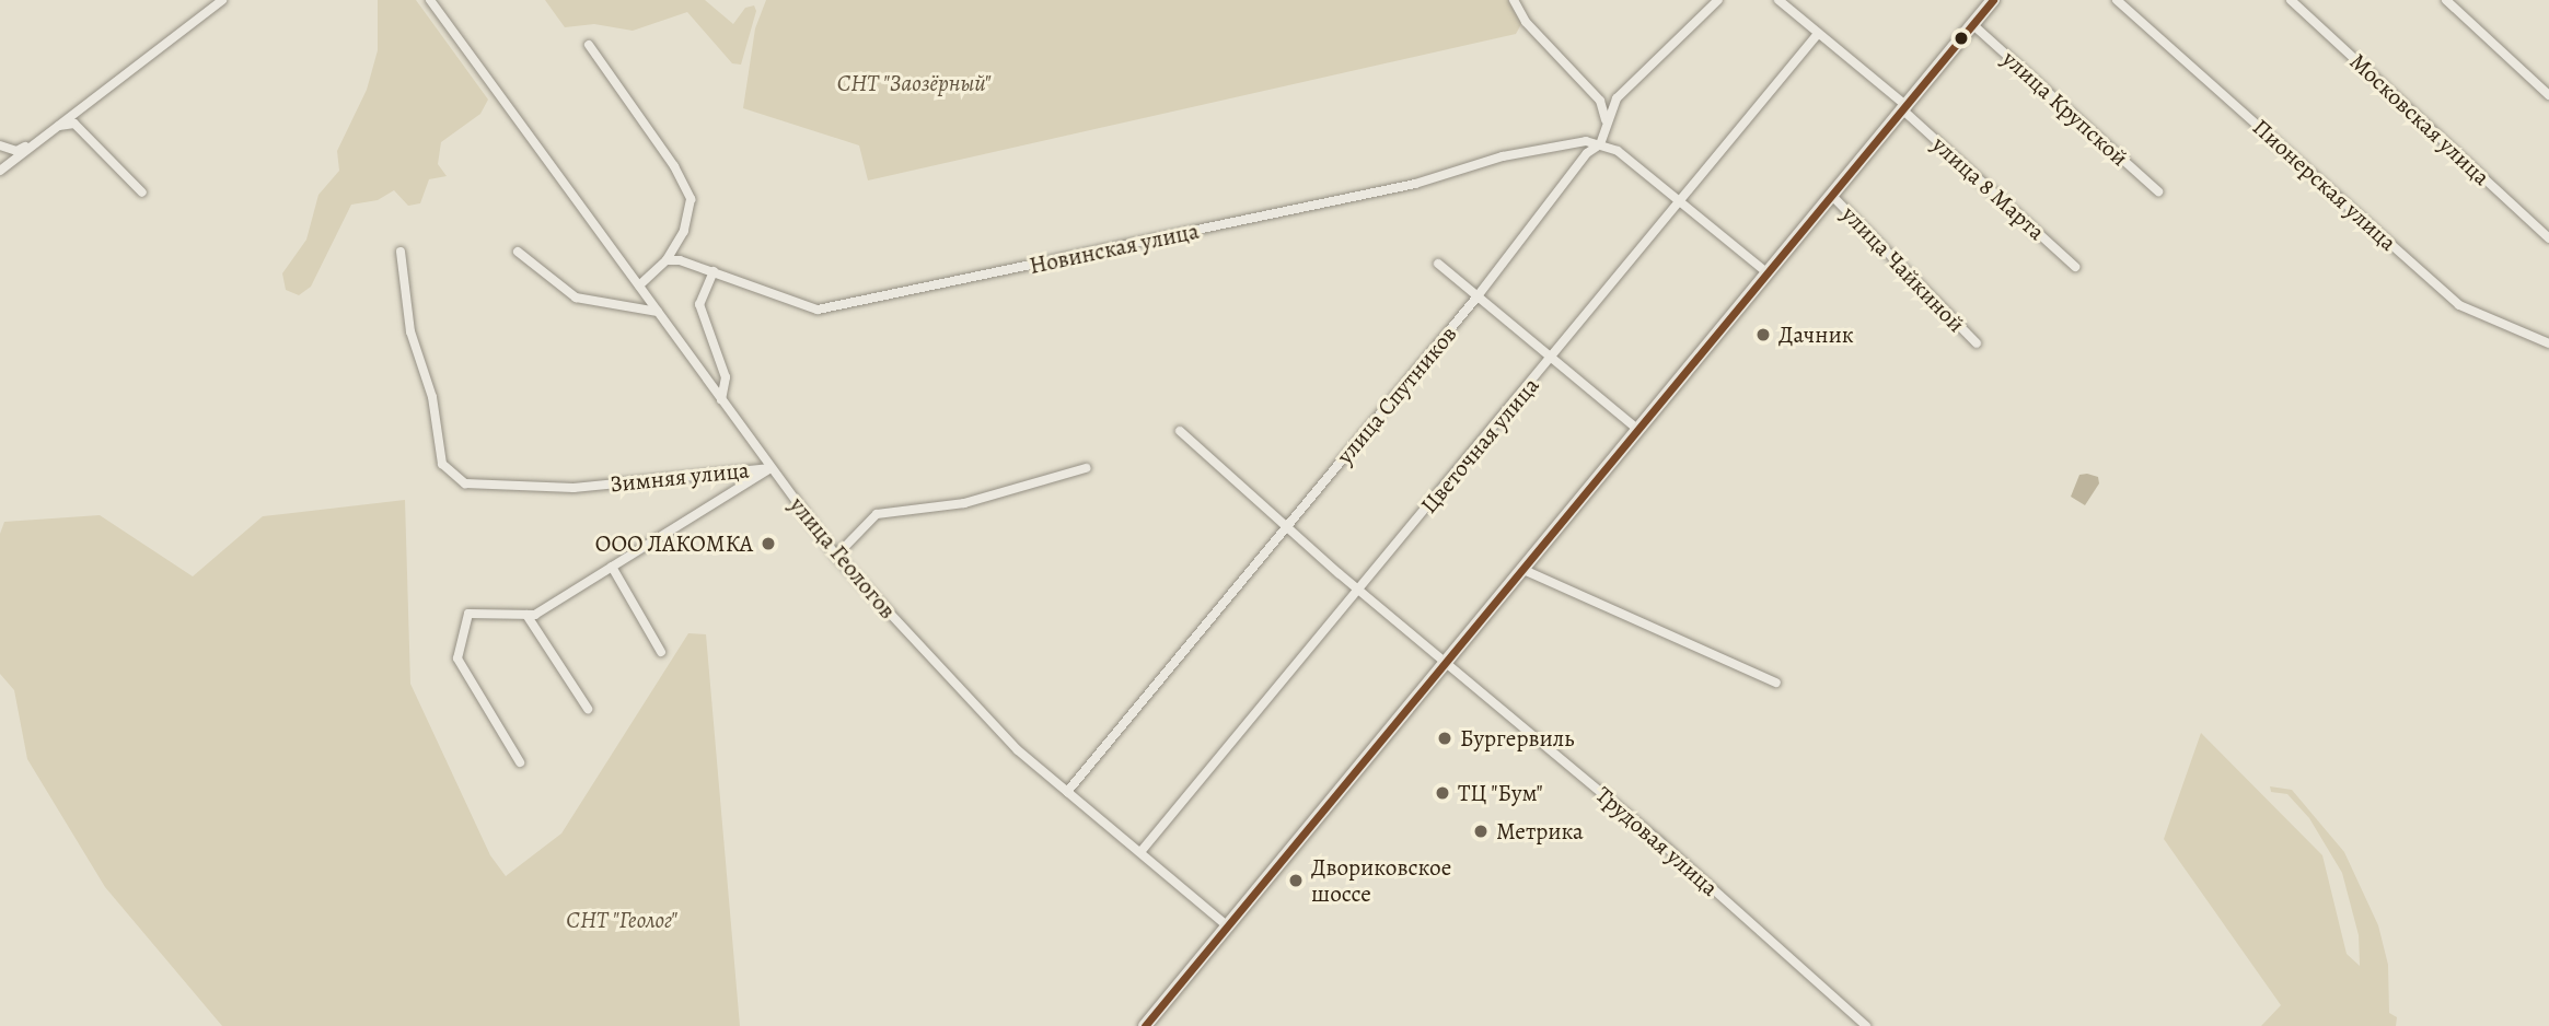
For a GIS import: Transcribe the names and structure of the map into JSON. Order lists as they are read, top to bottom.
{
  "streets": {
    "street": [
      "улица Крупской",
      "Московская улица",
      "Пионерская улица",
      "улица 8 Марта",
      "Новинская улица",
      "улица Чайкиной",
      "улица Спутников",
      "Цветочная улица",
      "Зимняя улица",
      "улица Геологов",
      "Трудовая улица"
    ]
  },
  "crossings": [
    ["улица 8 Марта", "Цветочная улица"],
    ["Новинская улица", "улица Спутников"],
    ["улица Спутников", "улица Геологов"],
    ["улица Спутников", "Трудовая улица"],
    ["Цветочная улица", "улица Геологов"],
    ["Цветочная улица", "Трудовая улица"],
    ["Зимняя улица", "улица Геологов"]
  ],
  "parks": ["СНТ \"Заозёрный\"", "СНТ \"Геолог\""],
  "places": [
    "Дачник",
    "ООО ЛАКОМКА",
    "Бургервиль",
    "ТЦ \"Бум\"",
    "Метрика",
    "Двориковское шоссе"
  ]
}
